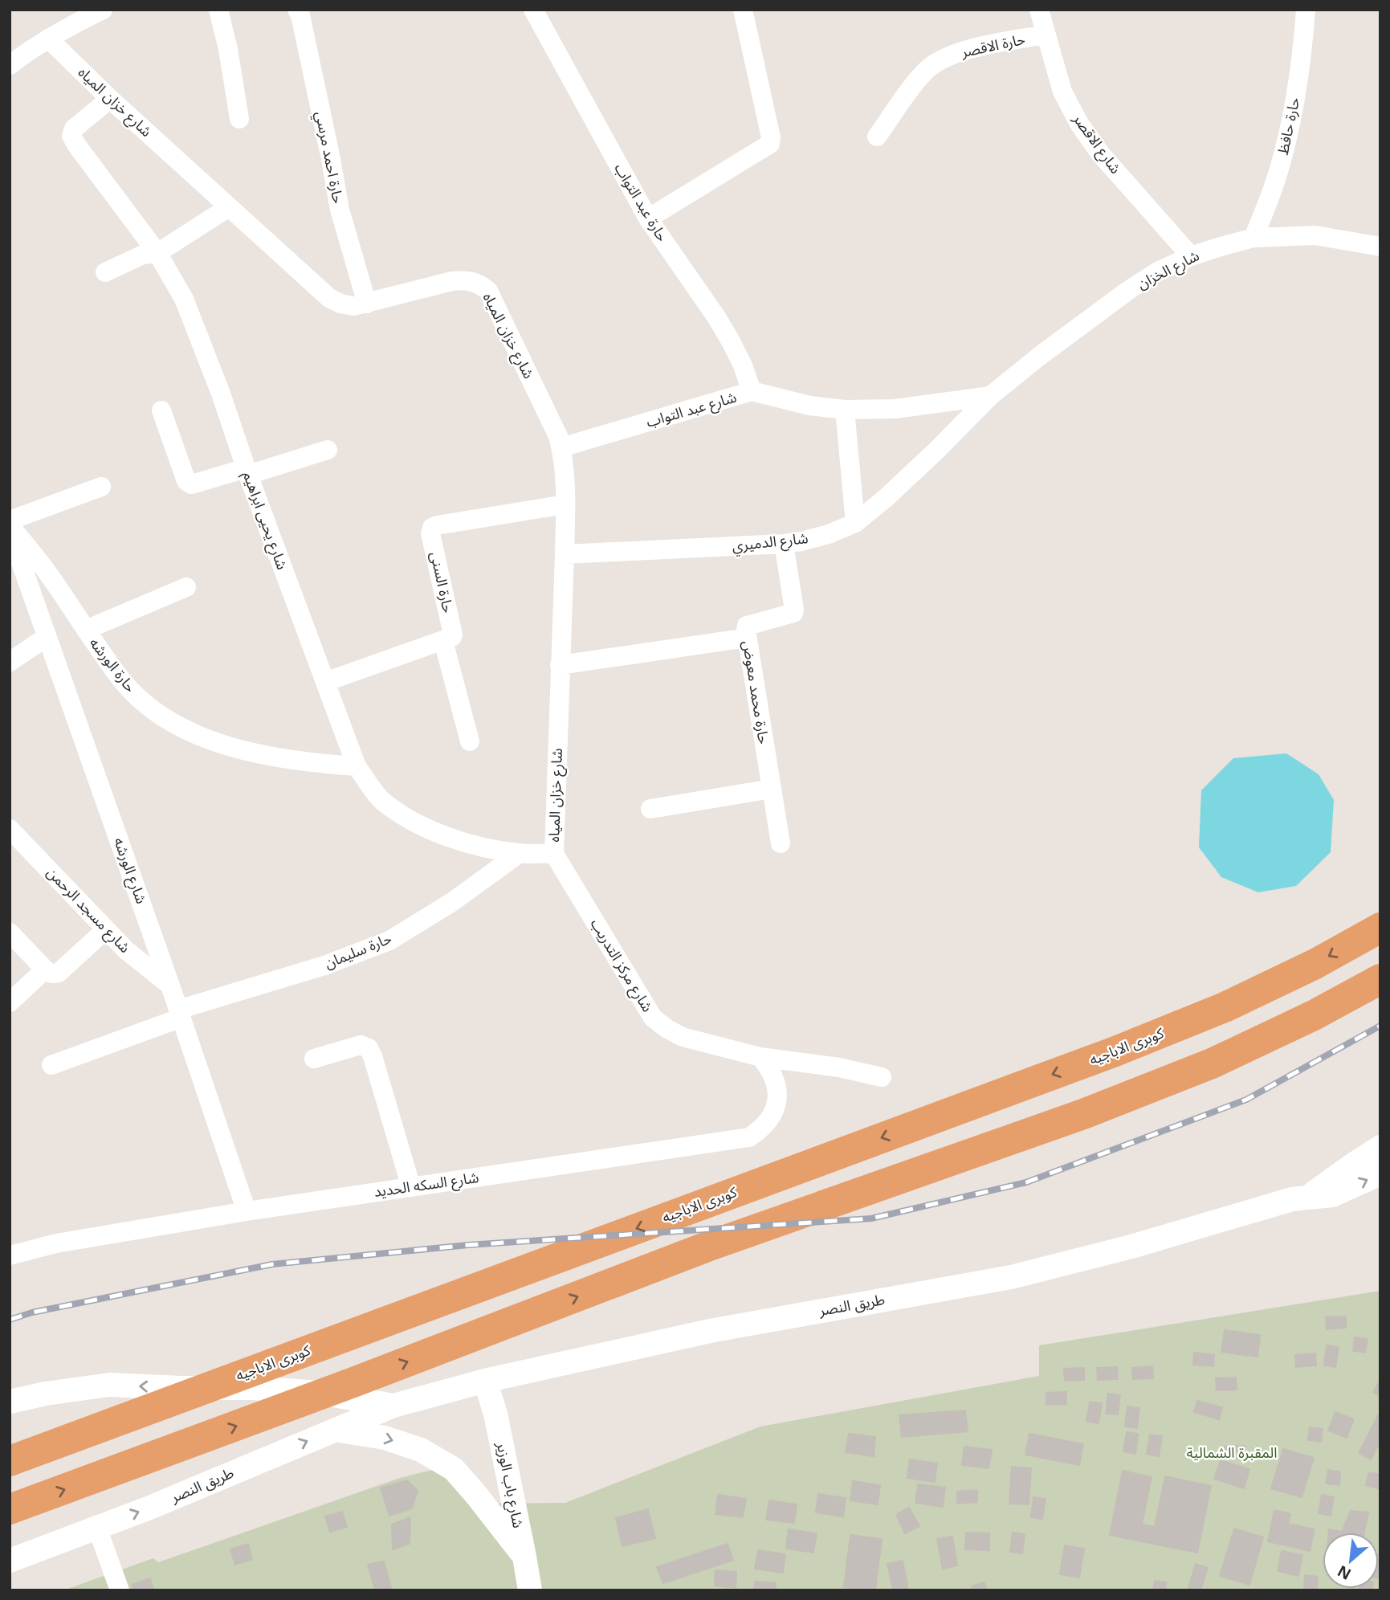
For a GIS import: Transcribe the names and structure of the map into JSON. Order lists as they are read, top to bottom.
{
  "streets": {
    "highway": ["كوبرى الاباجيه"],
    "street": [
      "حارة الاقصر",
      "شارع خزان المياه",
      "حارة حافظ",
      "شارع الاقصر",
      "حارة احمد مرسي",
      "حارة عبد التواب",
      "شارع الخزان",
      "شارع عبد التواب",
      "شارع يحيى ابراهيم",
      "شارع الدميري",
      "حارة السنى",
      "حارة الورشه",
      "حارة محمد معوض",
      "شارع الورشه",
      "شارع مسجد الرحمن",
      "حارة سليمان",
      "شارع مركز التدريب",
      "شارع السكه الحديد",
      "طريق النصر",
      "شارع باب الوزير"
    ]
  },
  "crossings": [
    ["حارة الاقصر", "شارع الاقصر"],
    ["شارع خزان المياه", "حارة احمد مرسي"],
    ["شارع خزان المياه", "شارع عبد التواب"],
    ["شارع خزان المياه", "شارع يحيى ابراهيم"],
    ["شارع خزان المياه", "شارع الدميري"],
    ["شارع خزان المياه", "حارة السنى"],
    ["شارع خزان المياه", "شارع مركز التدريب"],
    ["حارة حافظ", "شارع الخزان"],
    ["شارع الاقصر", "شارع الخزان"],
    ["حارة عبد التواب", "شارع عبد التواب"],
    ["شارع الخزان", "شارع عبد التواب"],
    ["شارع الخزان", "شارع الدميري"],
    ["شارع عبد التواب", "شارع الدميري"],
    ["شارع يحيى ابراهيم", "حارة الورشه"],
    ["شارع يحيى ابراهيم", "حارة سليمان"],
    ["شارع يحيى ابراهيم", "شارع مركز التدريب"],
    ["شارع الدميري", "حارة محمد معوض"],
    ["شارع الورشه", "شارع مسجد الرحمن"],
    ["شارع الورشه", "حارة سليمان"],
    ["شارع الورشه", "شارع السكه الحديد"],
    ["شارع مركز التدريب", "شارع السكه الحديد"],
    ["طريق النصر", "شارع باب الوزير"]
  ],
  "parks": ["المقبرة الشمالية"],
  "north": "bottom left"
}
